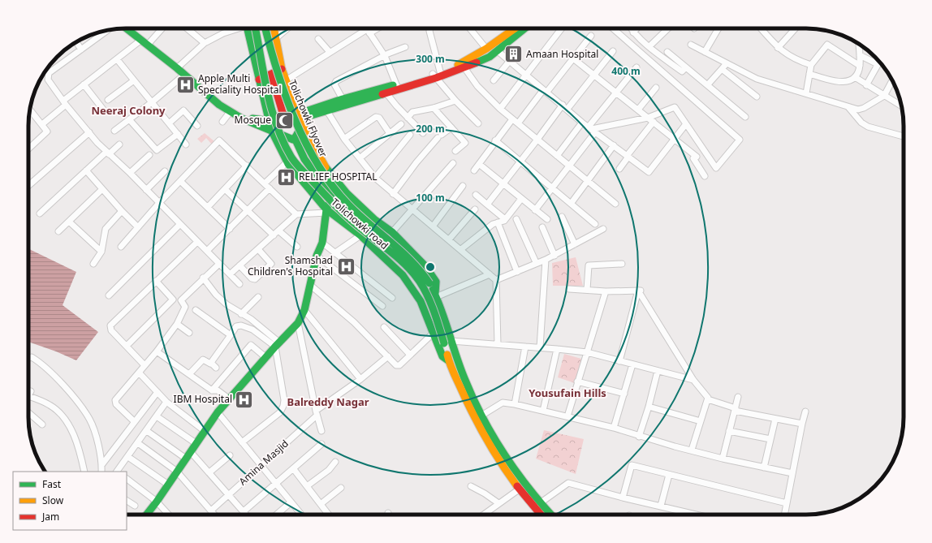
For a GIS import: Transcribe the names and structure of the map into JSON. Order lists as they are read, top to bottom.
{
  "streets": {
    "main road": ["Tolichowki Flyover", "Tolichowki road"],
    "street": ["Amina Masjid"]
  },
  "crossings": [
    ["Tolichowki Flyover", "Tolichowki road"]
  ],
  "districts": ["Neeraj Colony", "Yousufain Hills", "Balreddy Nagar"],
  "places": {
    "building": ["Amaan Hospital"],
    "hospital": [
      "Apple Multi Speciality Hospital",
      "RELIEF HOSPITAL",
      "Shamshad Children's Hospital",
      "IBM Hospital"
    ],
    "mosque": ["Mosque"]
  },
  "legend": ["Fast", "Slow", "Jam"],
  "rings": [
    "300 m",
    "400 m",
    "200 m",
    "100 m"
  ]
}
